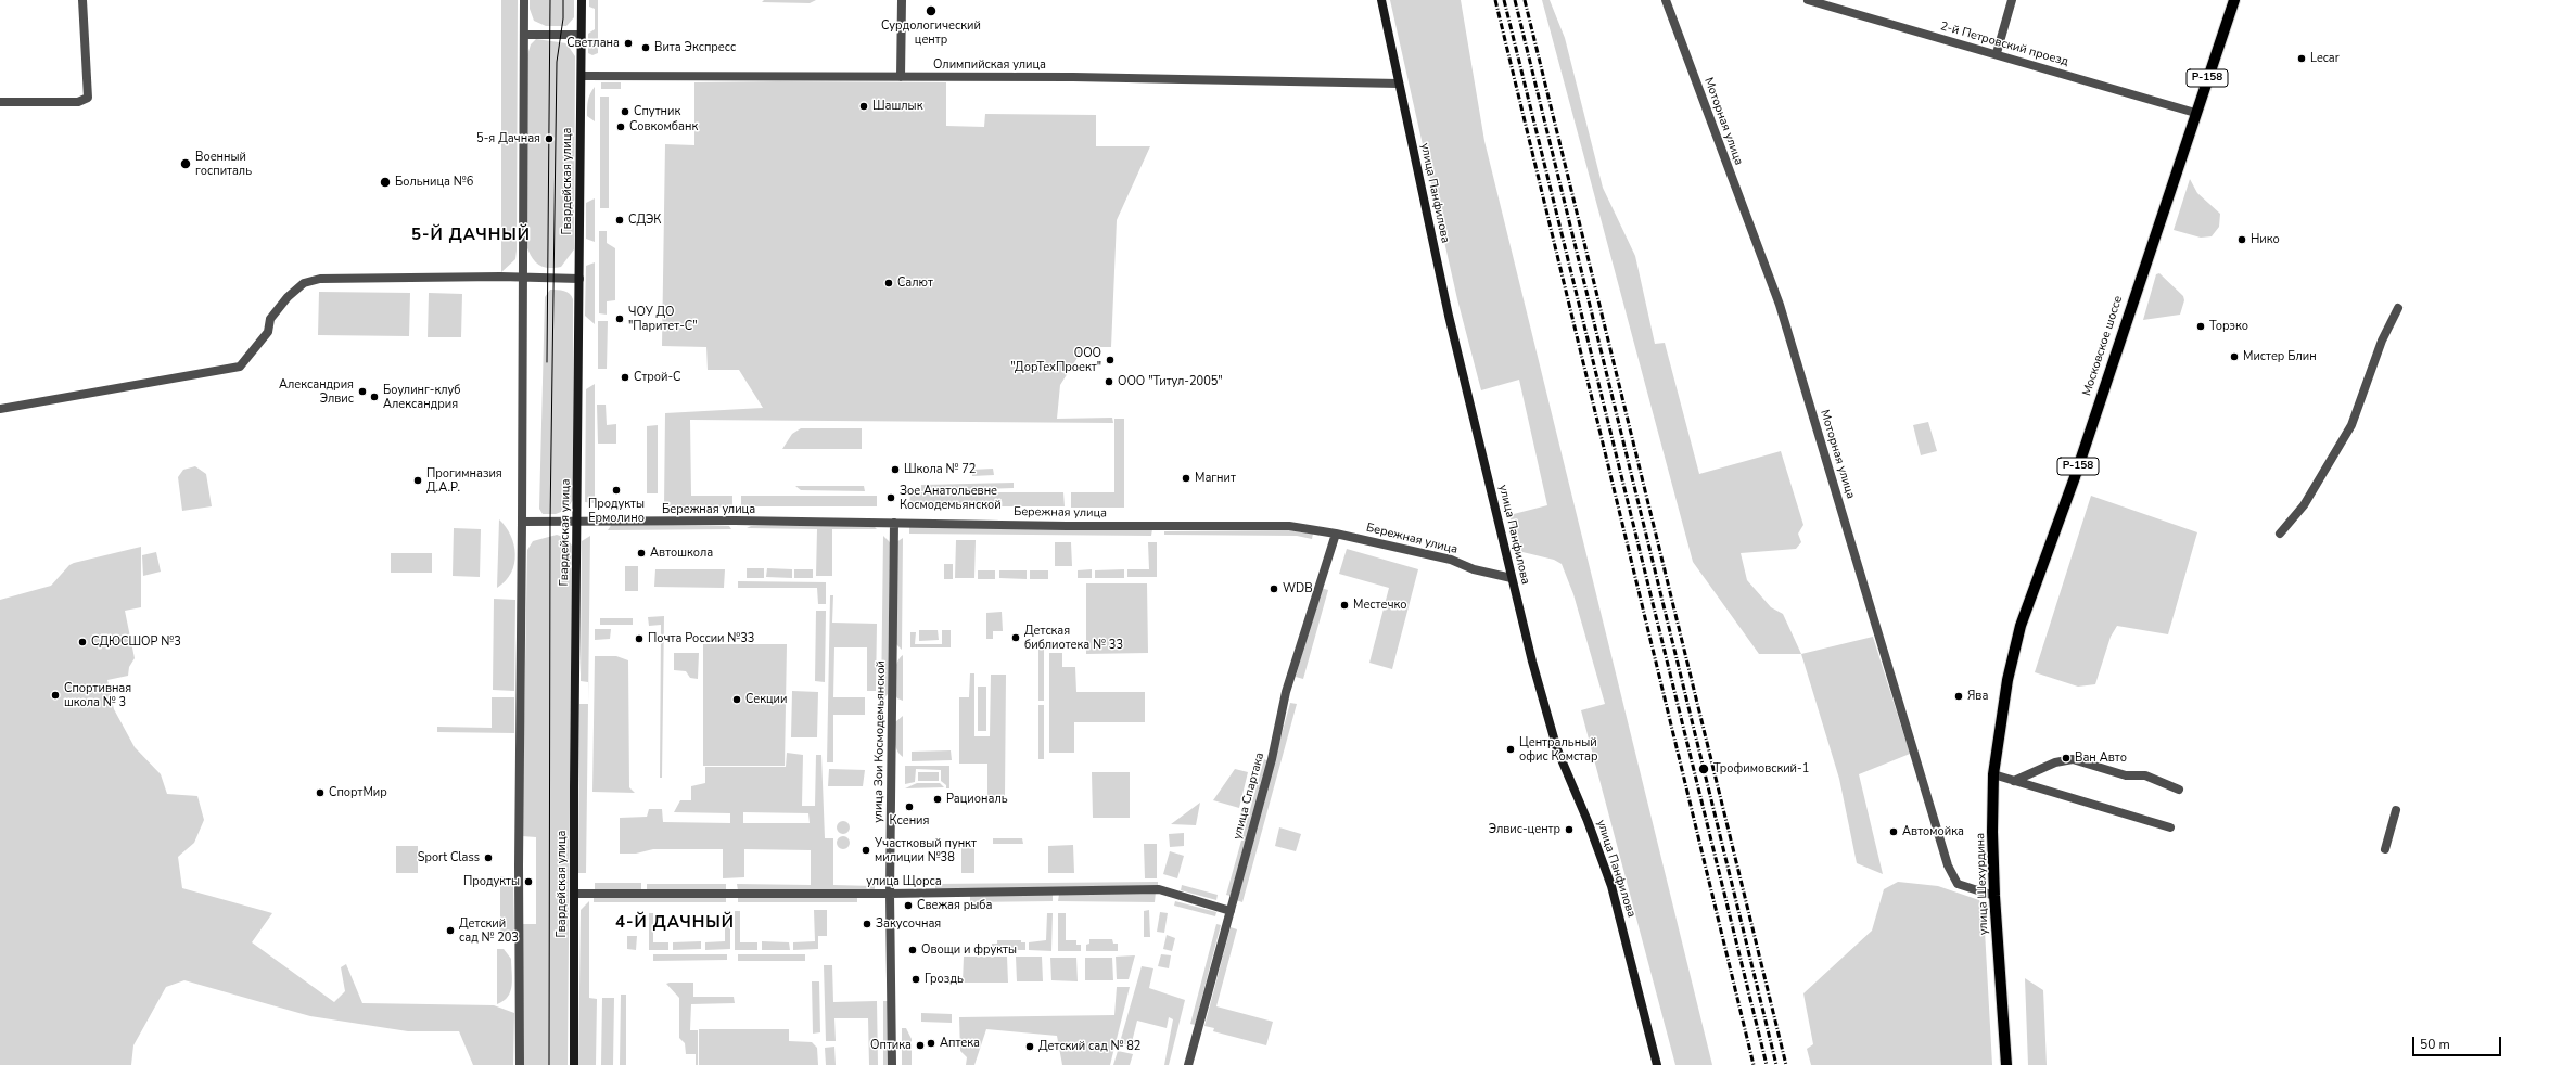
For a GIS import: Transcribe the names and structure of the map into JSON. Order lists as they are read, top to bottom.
{
  "streets": {
    "main road": [
      "Р-158",
      "Гвардейская улица",
      "улица Панфилова",
      "Московское шоссе",
      "улица Шехурдина"
    ],
    "street": [
      "2-й Петровский проезд",
      "Олимпийская улица",
      "Моторная улица",
      "Бережная улица",
      "улица Зои Космодемьянской",
      "улица Спартака",
      "улица Щорса"
    ]
  },
  "crossings": [
    ["2-й Петровский проезд", "Московское шоссе"],
    ["Олимпийская улица", "Гвардейская улица"],
    ["Олимпийская улица", "улица Панфилова"],
    ["Моторная улица", "улица Шехурдина"],
    ["Гвардейская улица", "Бережная улица"],
    ["Гвардейская улица", "улица Щорса"],
    ["улица Панфилова", "Бережная улица"],
    ["Московское шоссе", "улица Шехурдина"],
    ["Бережная улица", "улица Зои Космодемьянской"],
    ["Бережная улица", "улица Спартака"],
    ["улица Зои Космодемьянской", "улица Щорса"],
    ["улица Спартака", "улица Щорса"]
  ],
  "districts": ["5-Й ДАЧНЫЙ", "4-Й ДАЧНЫЙ"],
  "places": [
    "Сурдологический центр",
    "Светлана",
    "Вита Экспресс",
    "Lecar",
    "Шашлык",
    "Спутник",
    "Совкомбанк",
    "5-я Дачная",
    "Военный госпиталь",
    "Больница №6",
    "СДЭК",
    "Нико",
    "Салют",
    "ЧОУ ДО \"Паритет-С\"",
    "Торэко",
    "Мистер Блин",
    "ООО \"ДорТехПроект\"",
    "Строй-С",
    "ООО \"Титул-2005\"",
    "Александрия Элвис",
    "Боулинг-клуб Александрия",
    "Школа № 72",
    "Магнит",
    "Прогимназия Д.А.Р.",
    "Продукты Ермолино",
    "Зое Анатольевне Космодемьянской",
    "Автошкола",
    "WDB",
    "Местечко",
    "Детская библиотека № 33",
    "Почта России №33",
    "СДЮСШОР №3",
    "Спортивная школа № 3",
    "Ява",
    "Секции",
    "Центральный офис Комстар",
    "Ван Авто",
    "Трофимовский-1",
    "СпортМир",
    "Рациональ",
    "Ксения",
    "Элвис-центр",
    "Автомойка",
    "Участковый пункт милиции №38",
    "Sport Class",
    "Продукты",
    "Свежая рыба",
    "Закусочная",
    "Детский сад № 203",
    "Овощи и фрукты",
    "Гроздь",
    "Аптека",
    "Оптика",
    "Детский сад № 82"
  ],
  "scale_bar": "50 m"
}
